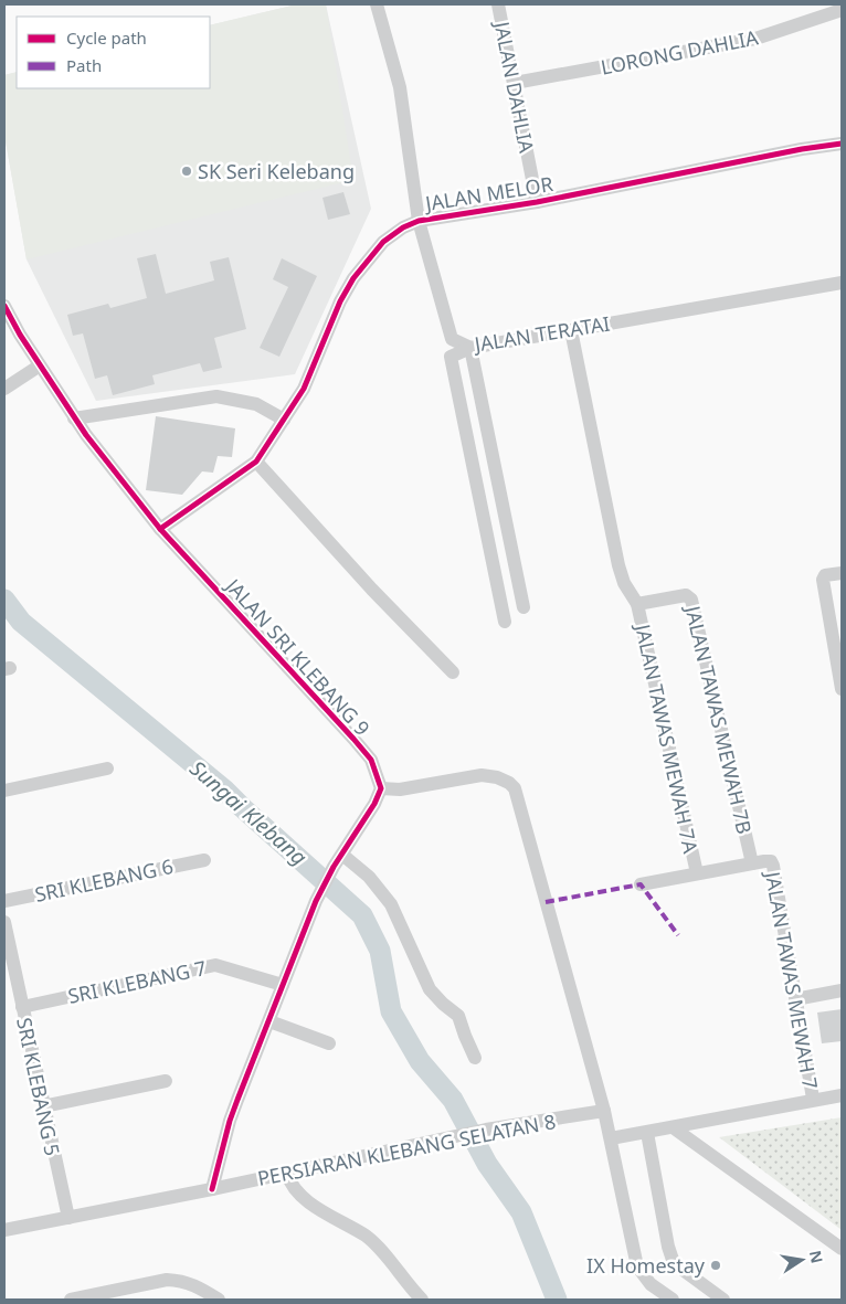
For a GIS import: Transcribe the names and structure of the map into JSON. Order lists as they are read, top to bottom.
{
  "streets": {
    "street": [
      "LORONG DAHLIA",
      "JALAN DAHLIA",
      "JALAN MELOR",
      "JALAN TERATAI",
      "JALAN SRI KLEBANG 9",
      "JALAN TAWAS MEWAH 7B",
      "JALAN TAWAS MEWAH 7A",
      "SRI KLEBANG 6",
      "JALAN TAWAS MEWAH 7",
      "SRI KLEBANG 7",
      "SRI KLEBANG 5",
      "PERSIARAN KLEBANG SELATAN 8"
    ]
  },
  "crossings": [
    ["LORONG DAHLIA", "JALAN DAHLIA"],
    ["JALAN DAHLIA", "JALAN MELOR"],
    ["JALAN MELOR", "JALAN TERATAI"],
    ["JALAN MELOR", "JALAN SRI KLEBANG 9"],
    ["JALAN TERATAI", "JALAN TAWAS MEWAH 7A"],
    ["JALAN TAWAS MEWAH 7B", "JALAN TAWAS MEWAH 7A"],
    ["JALAN TAWAS MEWAH 7B", "JALAN TAWAS MEWAH 7"],
    ["SRI KLEBANG 7", "SRI KLEBANG 5"],
    ["SRI KLEBANG 5", "PERSIARAN KLEBANG SELATAN 8"]
  ],
  "water": ["Sungai Klebang"],
  "places": ["SK Seri Kelebang", "IX Homestay"],
  "legend": ["Cycle path", "Path"],
  "north": "right"
}
